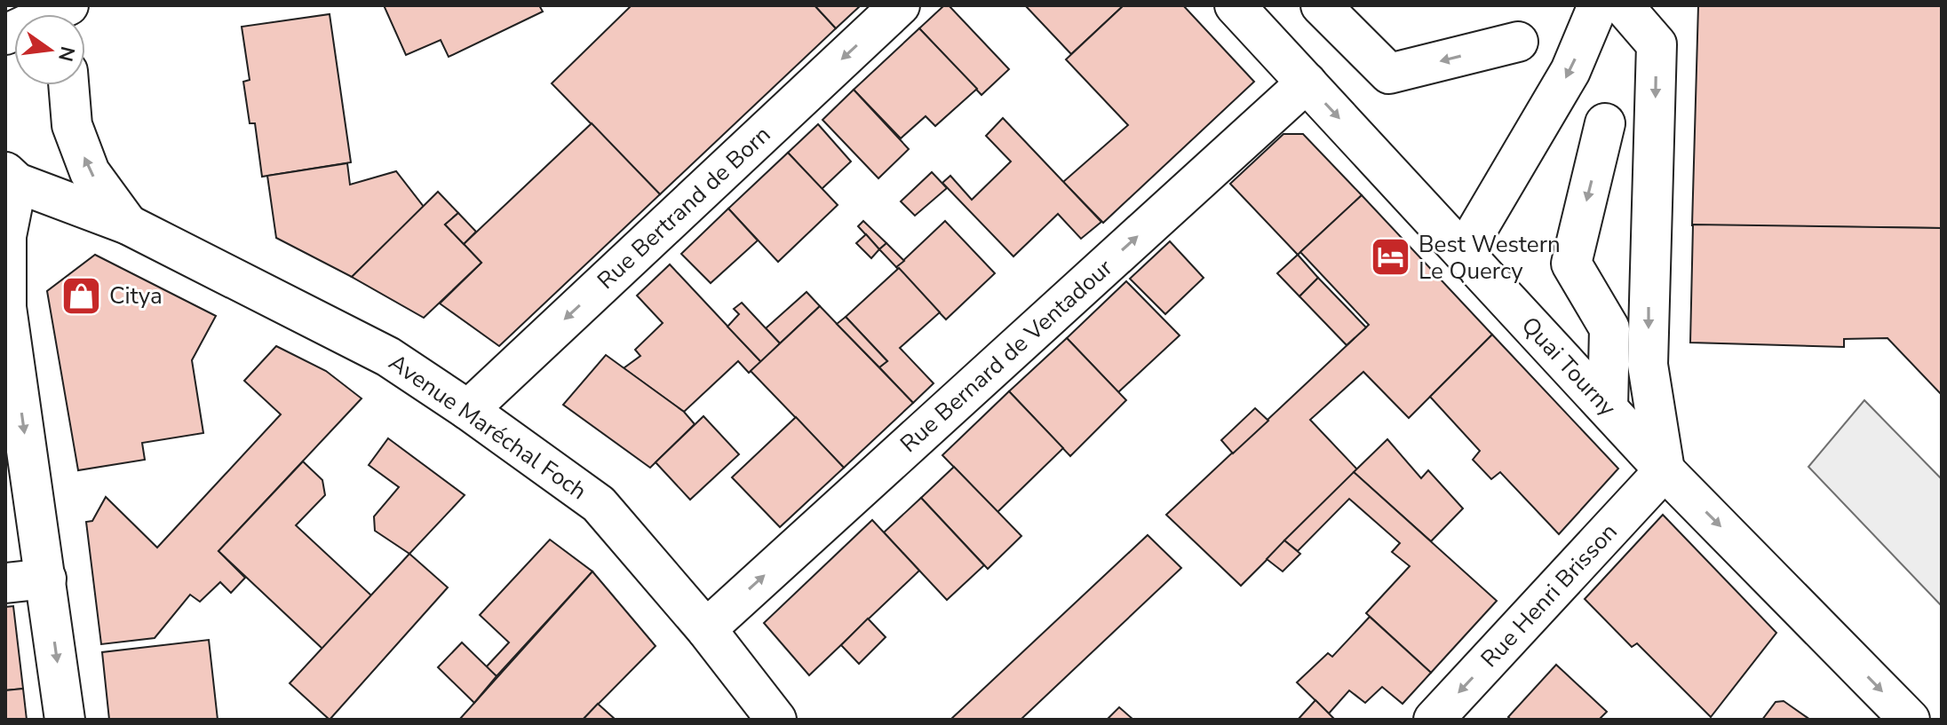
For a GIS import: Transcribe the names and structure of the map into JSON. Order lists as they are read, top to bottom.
{
  "streets": {
    "street": [
      "Rue Bertrand de Born",
      "Rue Bernard de Ventadour",
      "Quai Tourny",
      "Avenue Maréchal Foch",
      "Rue Henri Brisson"
    ]
  },
  "crossings": [
    ["Rue Bertrand de Born", "Avenue Maréchal Foch"],
    ["Rue Bernard de Ventadour", "Quai Tourny"],
    ["Rue Bernard de Ventadour", "Avenue Maréchal Foch"],
    ["Quai Tourny", "Rue Henri Brisson"]
  ],
  "one_way": [
    "Rue Bertrand de Born",
    "Rue Bernard de Ventadour",
    "Quai Tourny",
    "Rue Henri Brisson"
  ],
  "places": {
    "hotel": ["Best Western Le Quercy"],
    "shop": ["Citya"]
  },
  "north": "right"
}
